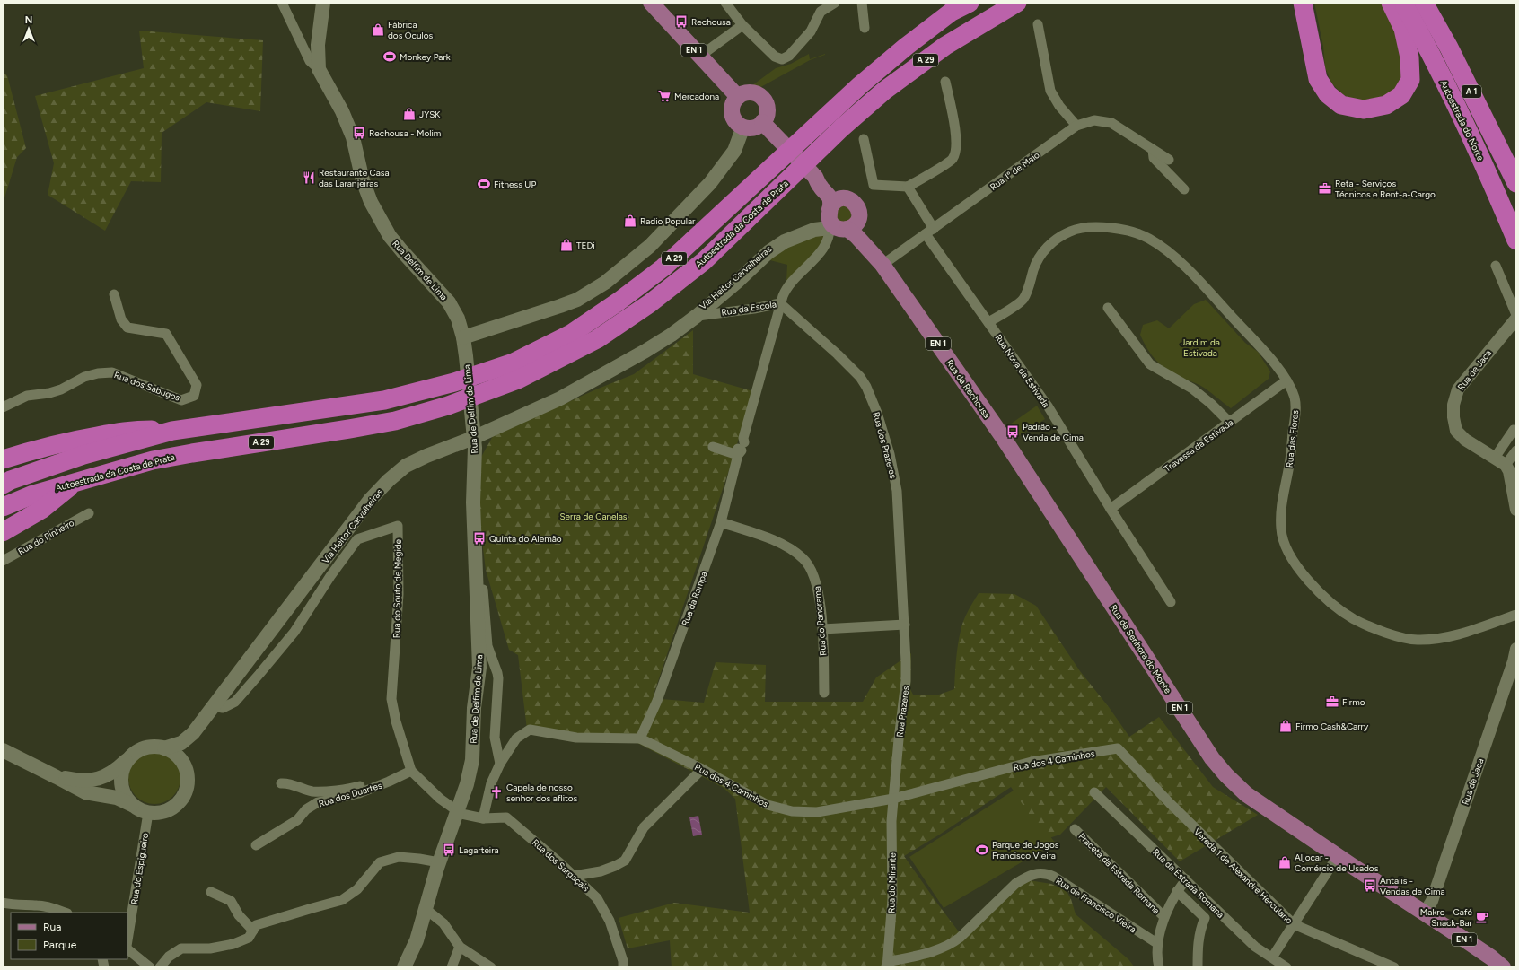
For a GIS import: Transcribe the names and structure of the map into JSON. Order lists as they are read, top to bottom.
{
  "streets": {
    "highway": [
      "A 29",
      "A 1",
      "Autoestrada do Norte",
      "Autoestrada da Costa de Prata"
    ],
    "main road": [
      "EN 1",
      "Rua Delfim de Lima",
      "Via Heitor Carvalheiras",
      "Rua da Rechousa",
      "Rua de Delfim de Lima",
      "Rua da Senhora do Monte"
    ],
    "street": [
      "Rua 1º de Maio",
      "Rua da Escola",
      "Rua de Jaca",
      "Rua Nova da Estivada",
      "Rua dos Sabugos",
      "Rua das Flores",
      "Rua dos Prazeres",
      "Travessa da Estivada",
      "Rua do Pinheiro",
      "Rua do Souto de Megide",
      "Rua da Rampa",
      "Rua do Panorama",
      "Rua Prazeres",
      "Rua dos 4 Caminhos",
      "Rua dos Duartes",
      "Rua dos Sargaçais",
      "Rua do Espigueiro",
      "Praceta da Estrada Romana",
      "Vereda 1 de Alexandre Herculano",
      "Rua do Mirante",
      "Rua da Estrada Romana",
      "Rua de Francisco Vieira"
    ]
  },
  "crossings": [
    ["EN 1", "Via Heitor Carvalheiras"],
    ["EN 1", "Rua da Escola"],
    ["EN 1", "Rua da Rechousa"],
    ["Rua 1º de Maio", "Rua Nova da Estivada"],
    ["Rua 1º de Maio", "Rua da Rechousa"],
    ["Rua Delfim de Lima", "Rua de Delfim de Lima"],
    ["Via Heitor Carvalheiras", "Rua da Escola"],
    ["Via Heitor Carvalheiras", "Rua da Rechousa"],
    ["Via Heitor Carvalheiras", "Rua de Delfim de Lima"],
    ["Via Heitor Carvalheiras", "Rua do Souto de Megide"],
    ["Via Heitor Carvalheiras", "Rua do Espigueiro"],
    ["Rua da Escola", "Rua da Rechousa"],
    ["Rua da Escola", "Rua dos Prazeres"],
    ["Rua da Escola", "Rua da Rampa"],
    ["Rua de Jaca", "Rua da Senhora do Monte"],
    ["Rua Nova da Estivada", "Rua das Flores"],
    ["Rua Nova da Estivada", "Travessa da Estivada"],
    ["Rua da Rechousa", "Rua da Senhora do Monte"],
    ["Rua de Delfim de Lima", "Rua do Souto de Megide"],
    ["Rua de Delfim de Lima", "Rua dos Sargaçais"],
    ["Rua das Flores", "Travessa da Estivada"],
    ["Rua dos Prazeres", "Rua da Rampa"],
    ["Rua dos Prazeres", "Rua Prazeres"],
    ["Rua do Souto de Megide", "Rua dos Duartes"],
    ["Rua do Souto de Megide", "Rua dos Sargaçais"],
    ["Rua da Rampa", "Rua do Panorama"],
    ["Rua da Rampa", "Rua dos 4 Caminhos"],
    ["Rua Prazeres", "Rua dos 4 Caminhos"],
    ["Rua Prazeres", "Rua do Mirante"],
    ["Rua dos 4 Caminhos", "Rua dos Sargaçais"],
    ["Rua dos 4 Caminhos", "Vereda 1 de Alexandre Herculano"],
    ["Rua dos 4 Caminhos", "Rua do Mirante"],
    ["Rua do Mirante", "Rua de Francisco Vieira"]
  ],
  "parks": ["Jardim da Estivada", "Serra de Canelas"],
  "places": {
    "bus stop": [
      "Rechousa",
      "Rechousa - Molim",
      "Padrão - Venda de Cima",
      "Quinta do Alemão",
      "Lagarteira",
      "Antalis - Vendas de Cima"
    ],
    "shop": [
      "Fábrica dos Óculos",
      "JYSK",
      "Radio Popular",
      "TEDi",
      "Firmo Cash&Carry",
      "Aljocar - Comércio de Usados"
    ],
    "sports": ["Monkey Park", "Fitness UP", "Parque de Jogos Francisco Vieira"],
    "supermarket": ["Mercadona"],
    "restaurant": ["Restaurante Casa das Laranjeiras"],
    "office": ["Reta - Serviços Técnicos e Rent-a-Cargo", "Firmo"],
    "church": ["Capela de nosso senhor dos aflitos"],
    "cafe": ["Makro - Café Snack-Bar"]
  },
  "legend": ["Rua", "Parque"],
  "north": "top"
}
